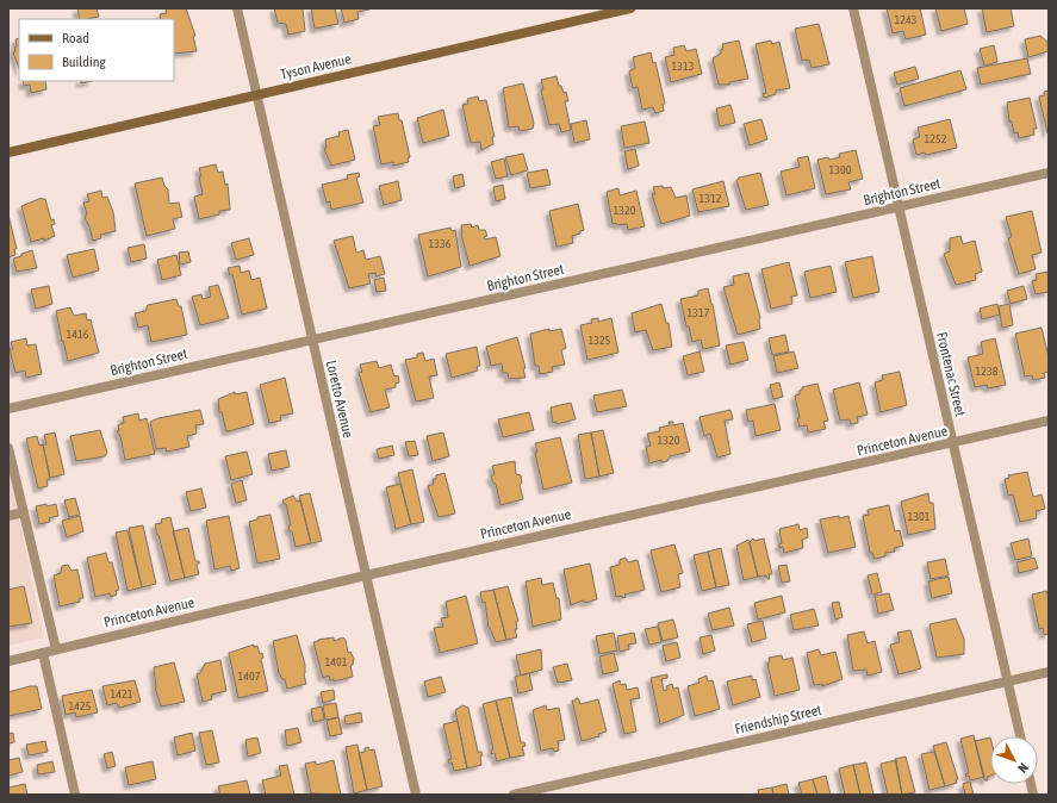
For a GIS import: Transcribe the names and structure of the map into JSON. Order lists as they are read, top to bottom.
{
  "streets": {
    "street": [
      "Tyson Avenue",
      "Brighton Street",
      "Frontenac Street",
      "Loretto Avenue",
      "Princeton Avenue",
      "Friendship Street"
    ]
  },
  "crossings": [
    ["Tyson Avenue", "Loretto Avenue"],
    ["Brighton Street", "Frontenac Street"],
    ["Brighton Street", "Loretto Avenue"],
    ["Frontenac Street", "Princeton Avenue"],
    ["Frontenac Street", "Friendship Street"],
    ["Loretto Avenue", "Princeton Avenue"]
  ],
  "house_numbers": [
    "1243",
    "1313",
    "1252",
    "1300",
    "1312",
    "1320",
    "1336",
    "1317",
    "1416",
    "1325",
    "1238",
    "1320",
    "1301",
    "1401",
    "1407",
    "1421",
    "1425"
  ],
  "legend": ["Road", "Building"],
  "north": "bottom right"
}
